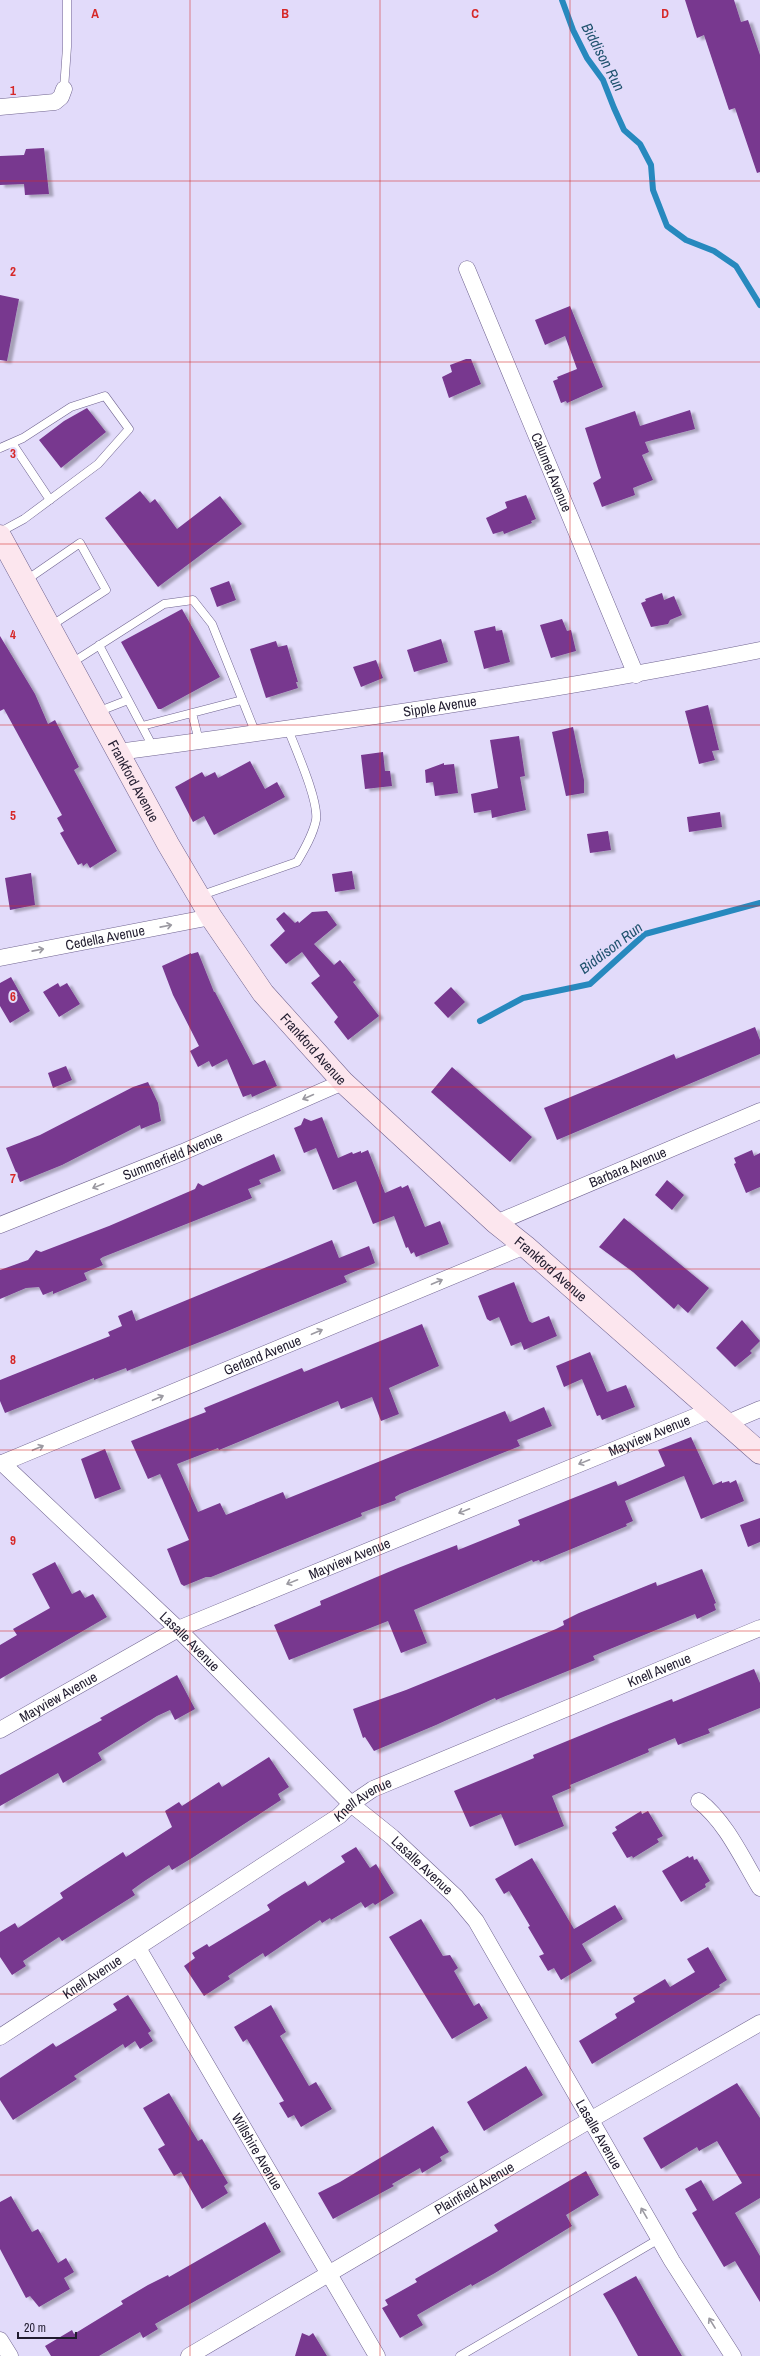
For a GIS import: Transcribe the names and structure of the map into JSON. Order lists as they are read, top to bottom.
{
  "streets": {
    "street": [
      "Calumet Avenue",
      "Sipple Avenue",
      "Frankford Avenue",
      "Cedella Avenue",
      "Summerfield Avenue",
      "Barbara Avenue",
      "Gerland Avenue",
      "Mayview Avenue",
      "Lasalle Avenue",
      "Knell Avenue",
      "Willshire Avenue",
      "Plainfield Avenue"
    ]
  },
  "crossings": [
    ["Calumet Avenue", "Sipple Avenue"],
    ["Sipple Avenue", "Frankford Avenue"],
    ["Frankford Avenue", "Cedella Avenue"],
    ["Frankford Avenue", "Summerfield Avenue"],
    ["Frankford Avenue", "Barbara Avenue"],
    ["Frankford Avenue", "Gerland Avenue"],
    ["Frankford Avenue", "Mayview Avenue"],
    ["Gerland Avenue", "Lasalle Avenue"],
    ["Mayview Avenue", "Lasalle Avenue"],
    ["Lasalle Avenue", "Knell Avenue"],
    ["Lasalle Avenue", "Plainfield Avenue"],
    ["Knell Avenue", "Willshire Avenue"],
    ["Willshire Avenue", "Plainfield Avenue"]
  ],
  "one_way": [
    "Cedella Avenue",
    "Summerfield Avenue",
    "Gerland Avenue",
    "Mayview Avenue"
  ],
  "water": ["Biddison Run"],
  "scale_bar": "20 m",
  "grid": {
    "columns": [
      "A",
      "B",
      "C",
      "D"
    ],
    "rows": [
      "1",
      "2",
      "3",
      "4",
      "5",
      "6",
      "7",
      "8",
      "9"
    ]
  }
}
